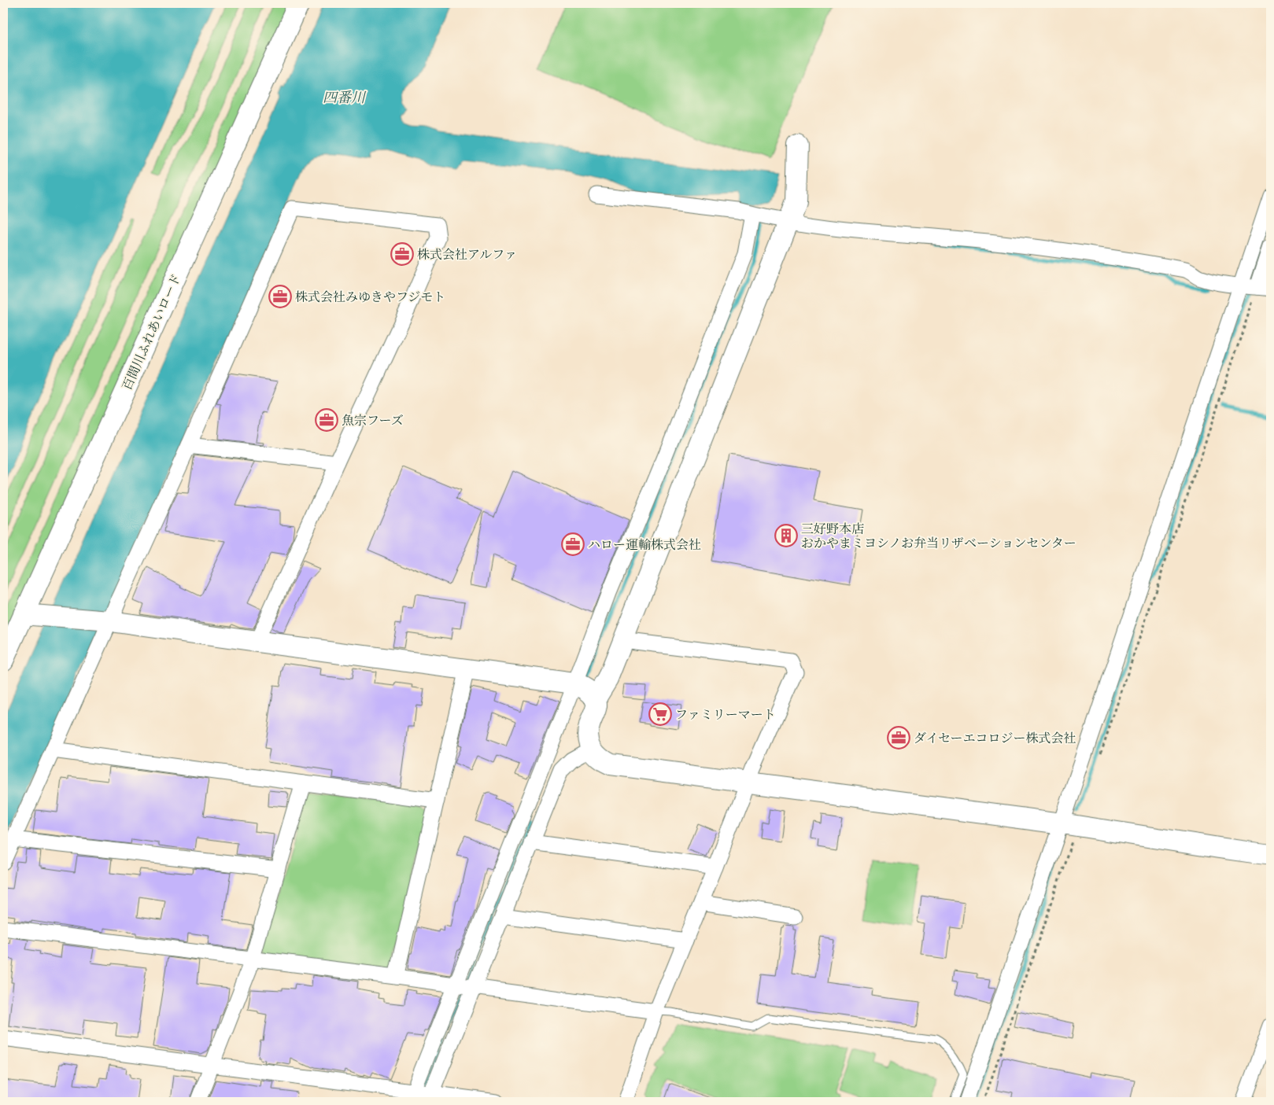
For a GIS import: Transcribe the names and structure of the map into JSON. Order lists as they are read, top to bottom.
{
  "streets": {
    "street": ["百間川ふれあいロード"]
  },
  "water": ["四番川"],
  "places": {
    "office": [
      "株式会社アルファ",
      "株式会社みゆきやフジモト",
      "魚宗フーズ",
      "ハロー運輸株式会社",
      "ダイセーエコロジー株式会社"
    ],
    "building": ["三好野本店 おかやまミヨシノお弁当リザベーションセンター"],
    "supermarket": ["ファミリーマート"]
  }
}
